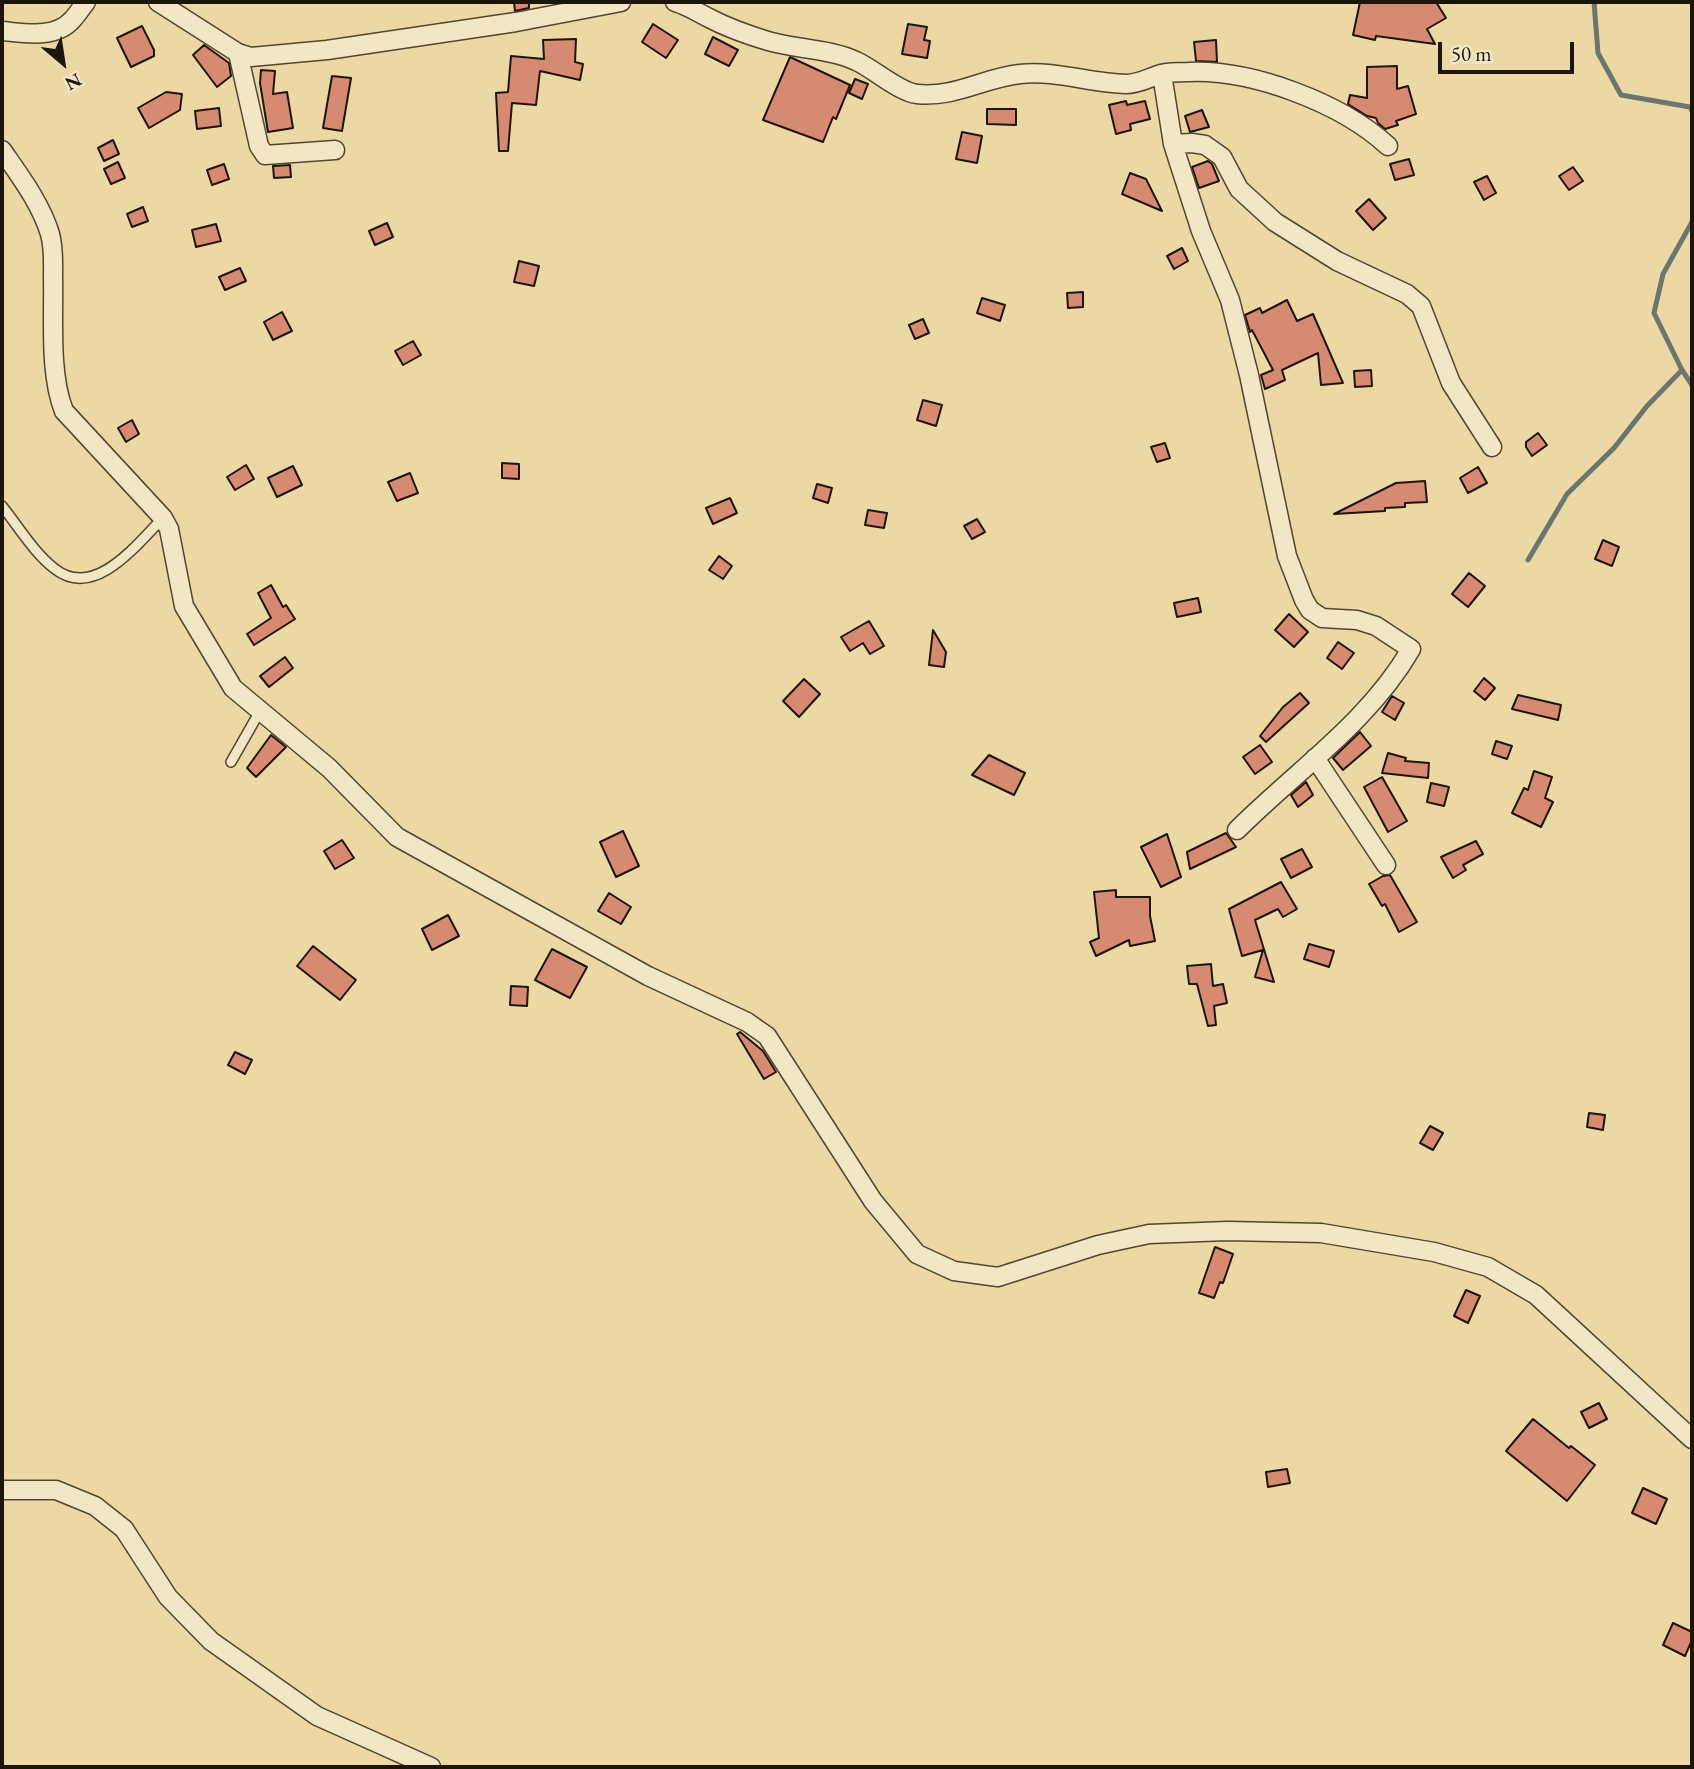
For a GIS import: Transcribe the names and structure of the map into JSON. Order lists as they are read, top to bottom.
{
  "scale_bar": "50 m",
  "north": "bottom right"
}
